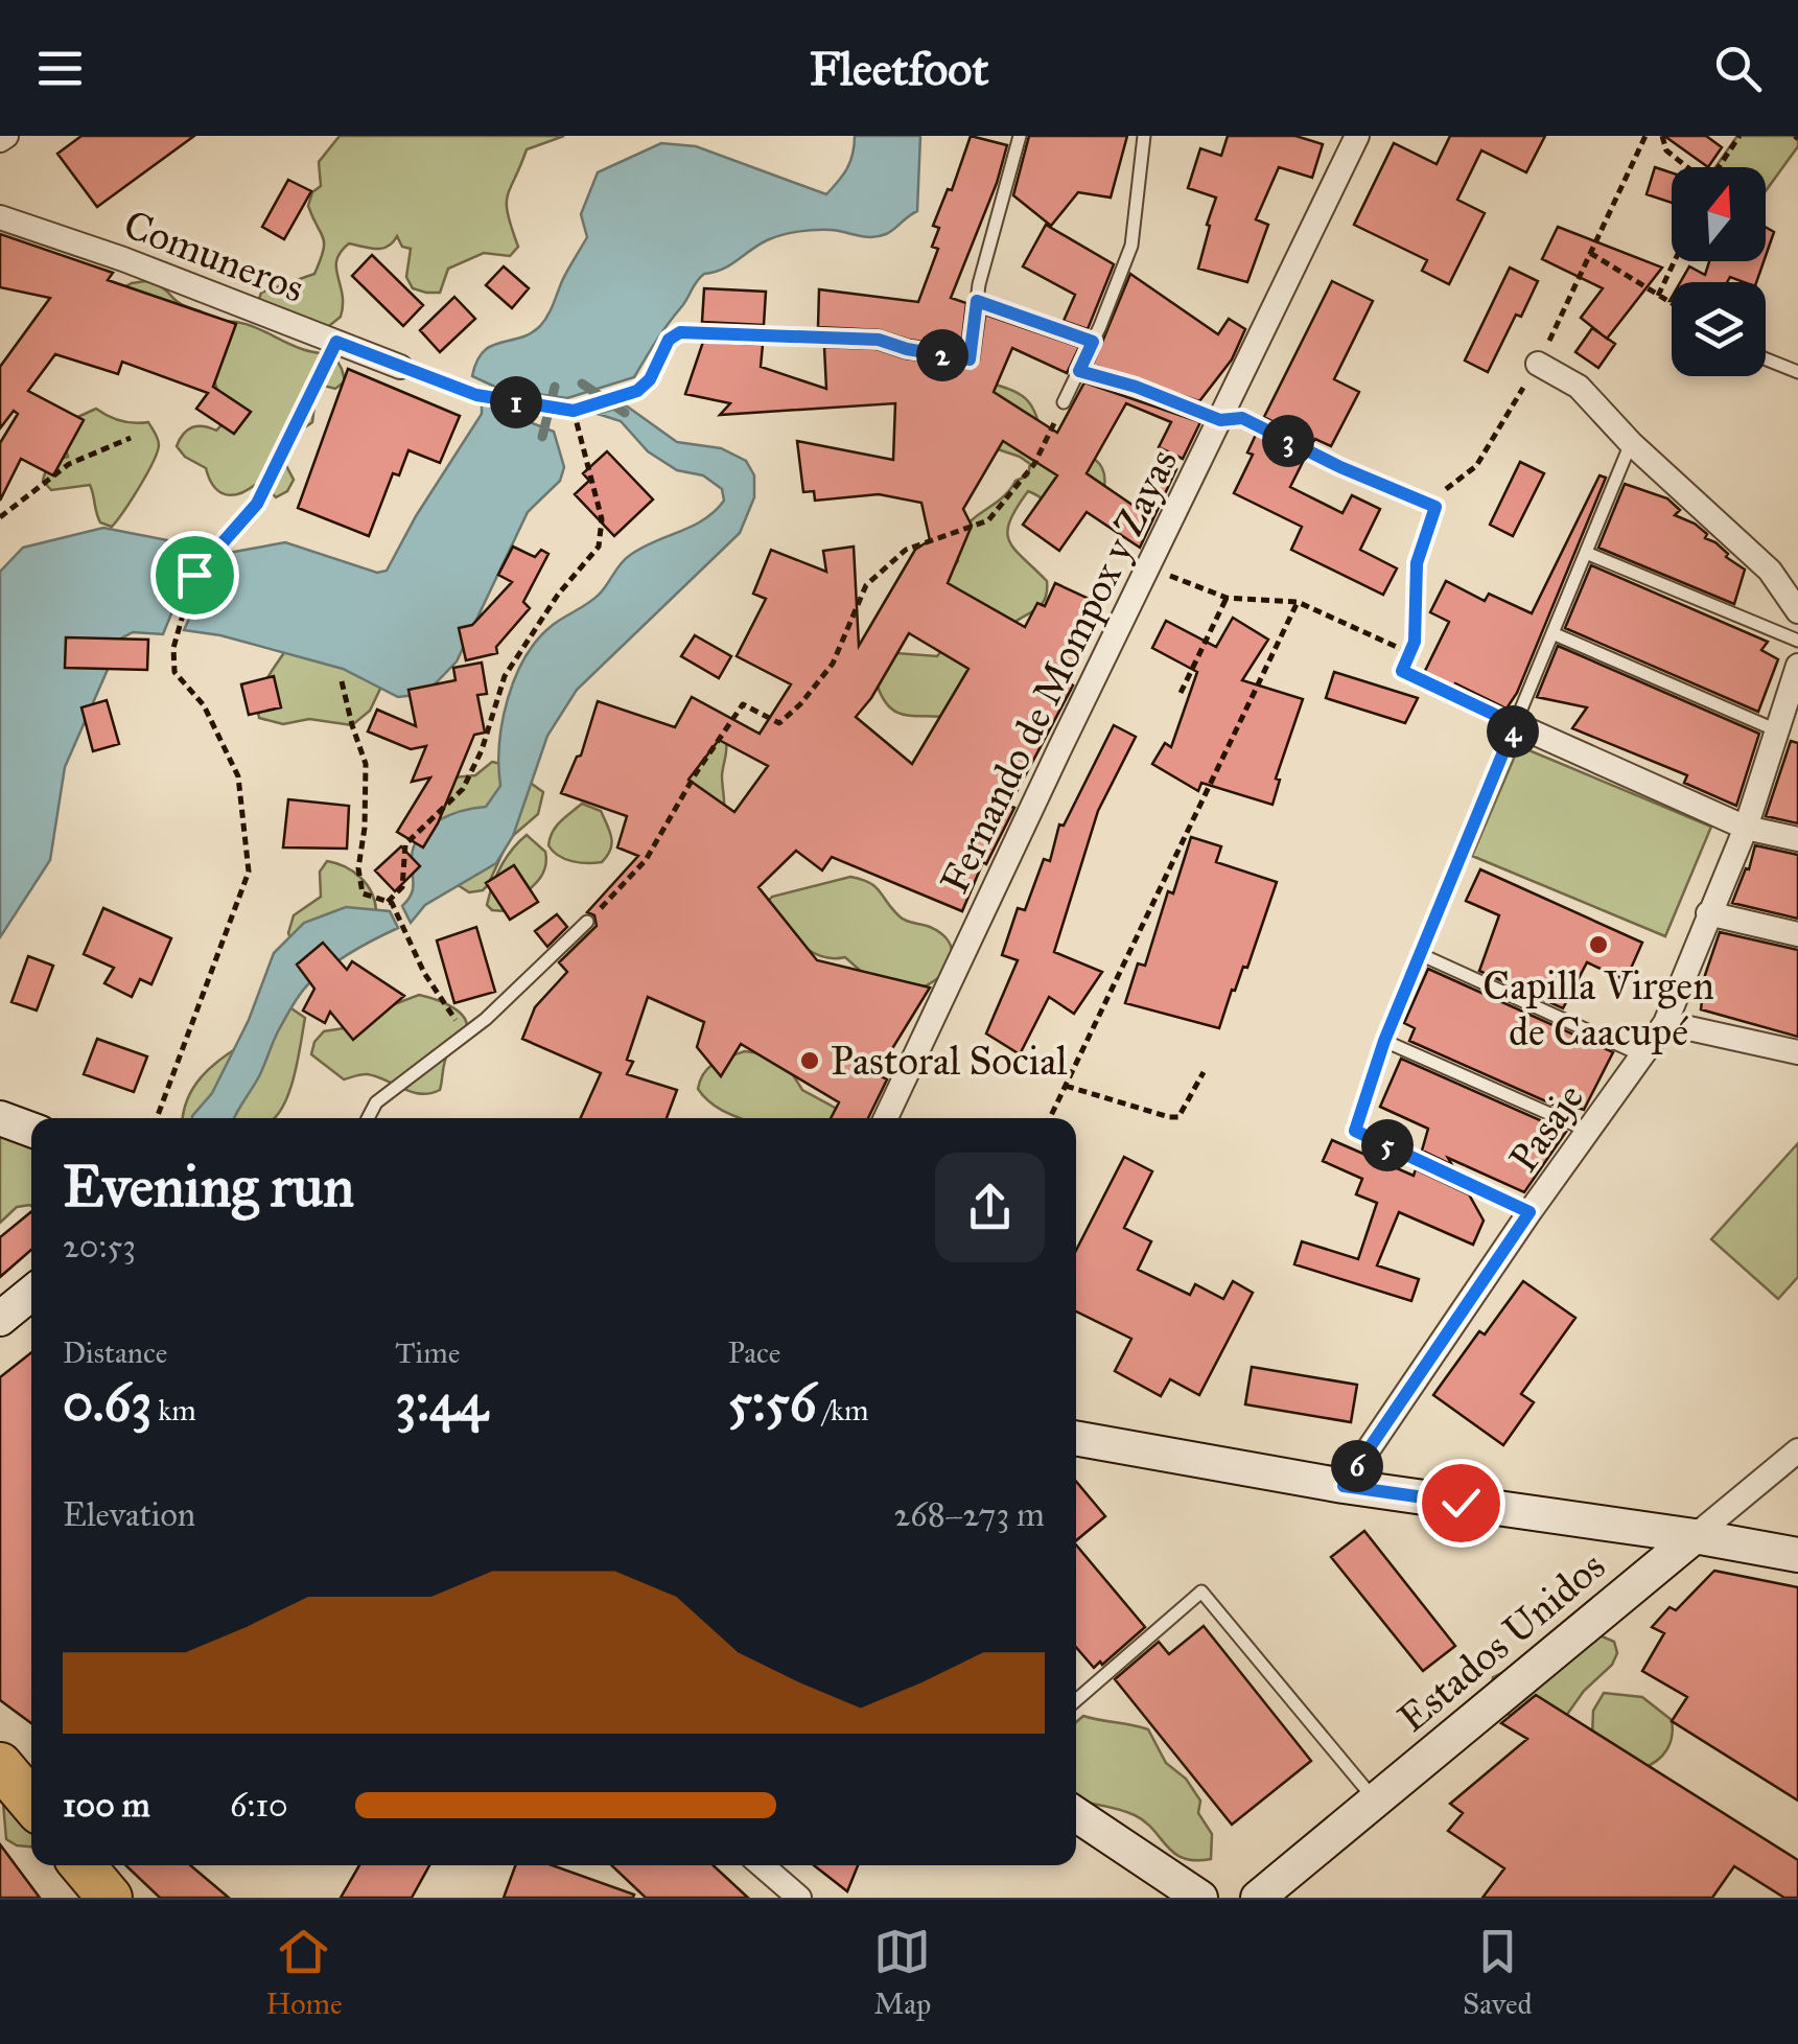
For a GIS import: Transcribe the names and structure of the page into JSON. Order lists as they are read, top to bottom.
{
  "streets": {
    "street": [
      "Comuneros",
      "Fernando de Mompox y Zayas",
      "Pasaje",
      "Estados Unidos"
    ]
  },
  "places": ["Capilla Virgen de Caacupé", "Pastoral Social"],
  "north": "top",
  "page": {
    "header": "Fleetfoot",
    "pins": [
      "2",
      "1",
      "3",
      "4",
      "5",
      "6"
    ],
    "heading": ["Evening run", "20:53"],
    "stats": [
      ["Distance", "0.63 km"],
      ["Time", "3:44"],
      ["Pace", "5:56 /km"]
    ],
    "chart": ["Elevation", "268–273 m"],
    "list": [
      {
        "name": "100 m",
        "note": "6:10"
      }
    ],
    "tabs": ["Home", "Map", "Saved"]
  }
}
